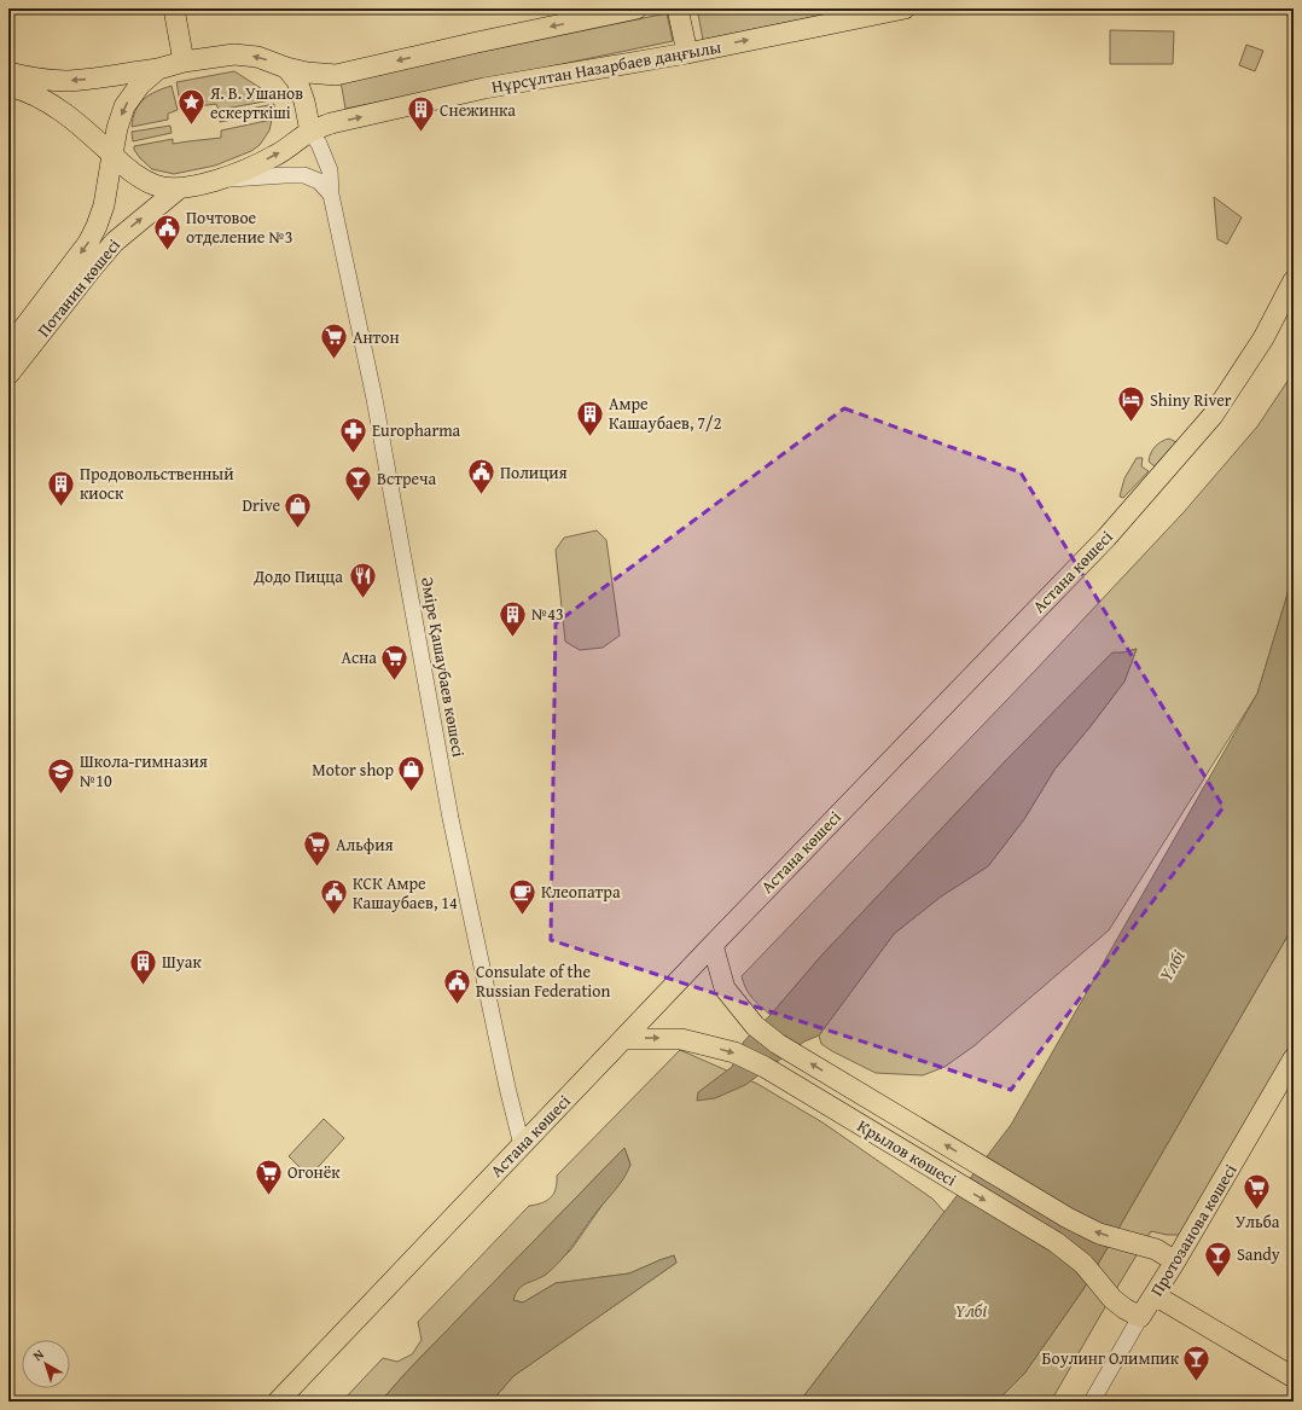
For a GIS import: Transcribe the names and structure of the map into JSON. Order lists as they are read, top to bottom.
{
  "streets": {
    "main road": [
      "Нұрсұлтан Назарбаев даңғылы",
      "Потанин көшесі",
      "Астана көшесі",
      "Крылов көшесі",
      "Протозанова көшесі"
    ],
    "street": ["Әміре Қашаубаев көшесі"]
  },
  "crossings": [
    ["Нұрсұлтан Назарбаев даңғылы", "Потанин көшесі"],
    ["Нұрсұлтан Назарбаев даңғылы", "Әміре Қашаубаев көшесі"],
    ["Потанин көшесі", "Әміре Қашаубаев көшесі"],
    ["Астана көшесі", "Әміре Қашаубаев көшесі"],
    ["Астана көшесі", "Крылов көшесі"],
    ["Крылов көшесі", "Протозанова көшесі"]
  ],
  "water": ["Үлбі"],
  "places": {
    "place": ["Я. В. Ушанов ескерткіші"],
    "building": [
      "Снежинка",
      "Амре Кашаубаев, 7/2",
      "Продовольственный киоск",
      "№43",
      "Шуак"
    ],
    "public building": [
      "Почтовое отделение №3",
      "Полиция",
      "КСК Амре Кашаубаев, 14",
      "Consulate of the Russian Federation"
    ],
    "supermarket": [
      "Антон",
      "Асна",
      "Альфия",
      "Огонёк",
      "Ульба"
    ],
    "hotel": ["Shiny River"],
    "pharmacy": ["Europharma"],
    "bar": ["Встреча", "Sandy", "Боулинг Олимпик"],
    "shop": ["Drive", "Motor shop"],
    "restaurant": ["Додо Пицца"],
    "school or university": ["Школа-гимназия №10"],
    "cafe": ["Клеопатра"]
  },
  "north": "top left"
}
